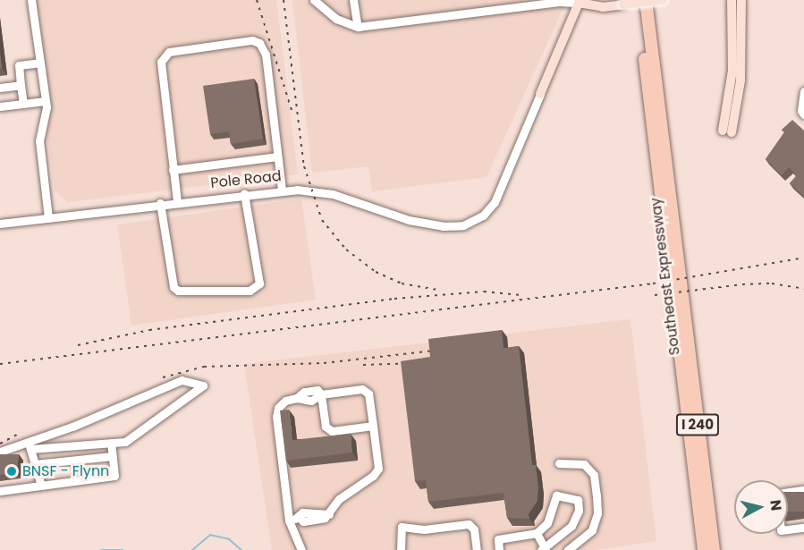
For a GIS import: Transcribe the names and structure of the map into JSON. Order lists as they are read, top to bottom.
{
  "streets": {
    "highway": ["Southeast Expressway", "I 240"],
    "street": ["Pole Road"]
  },
  "places": ["BNSF - Flynn"],
  "north": "right"
}
